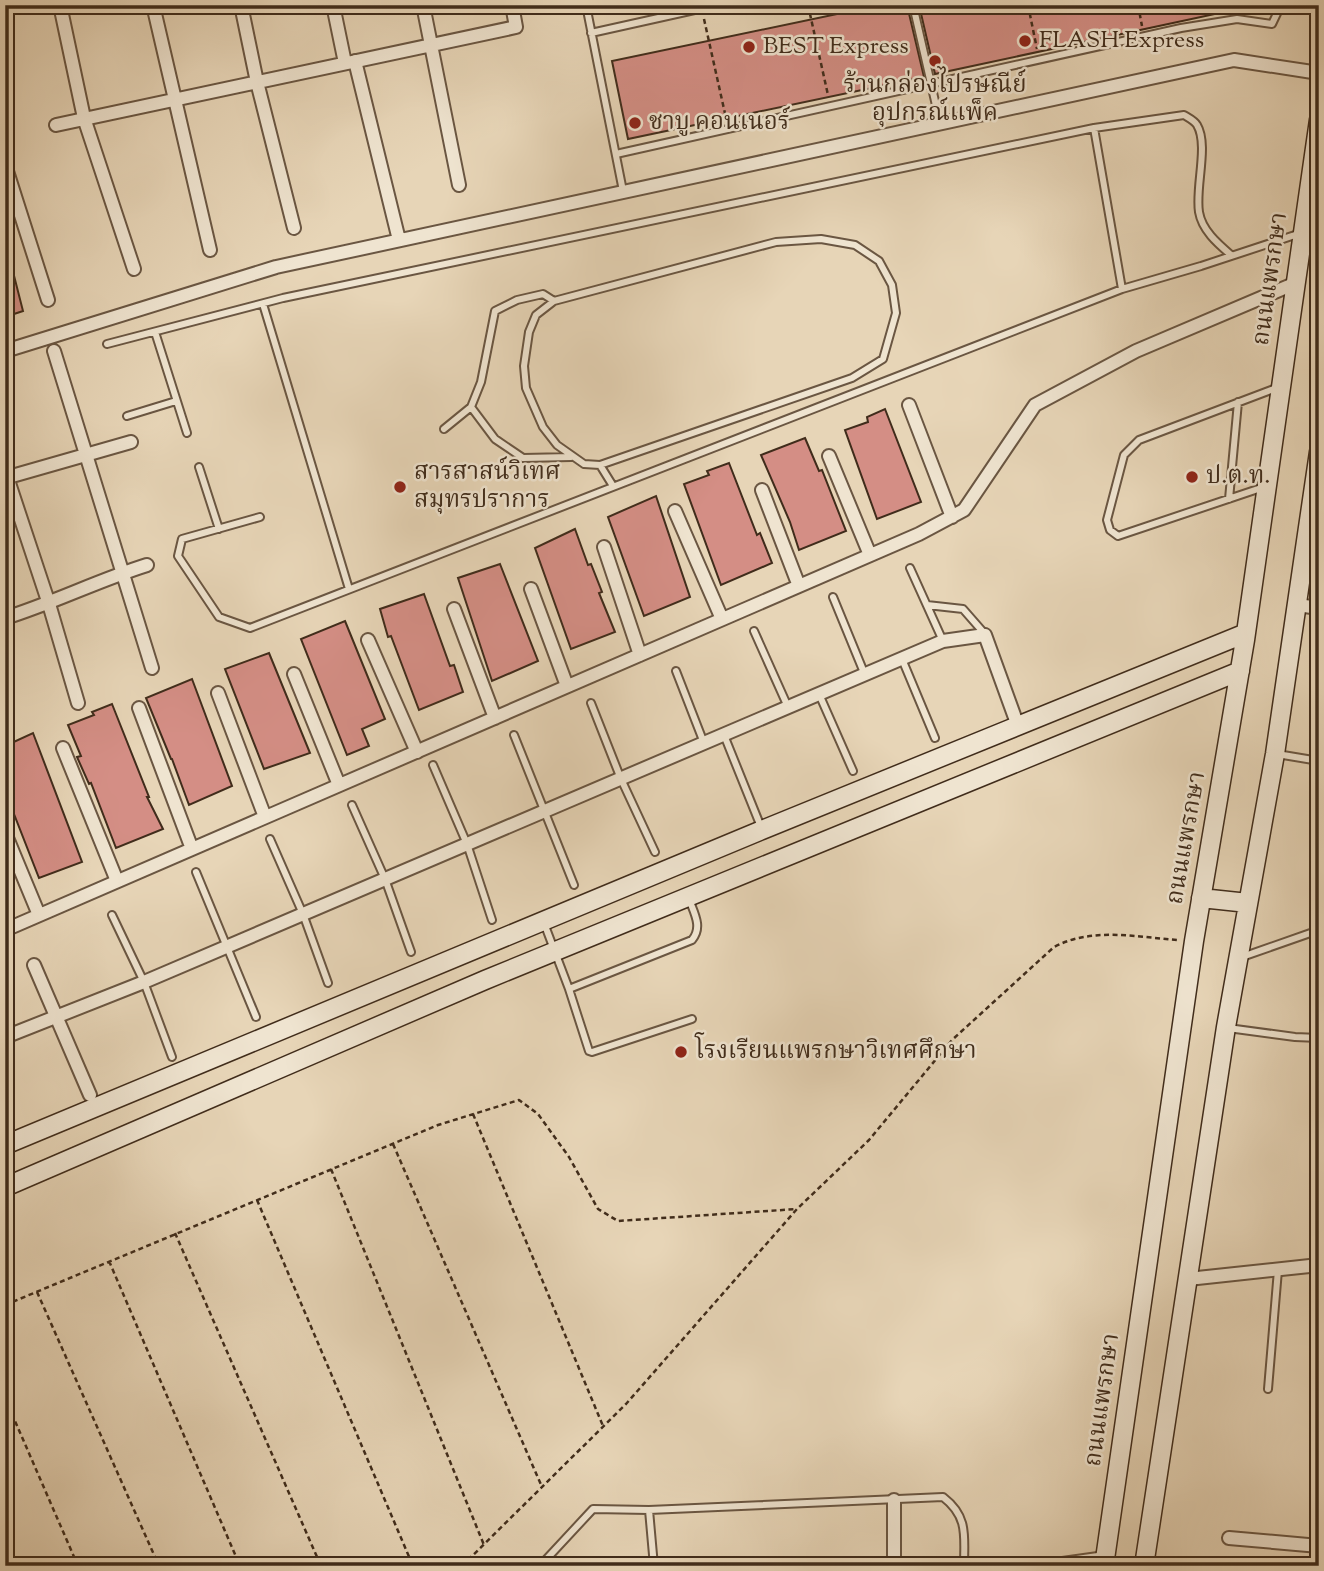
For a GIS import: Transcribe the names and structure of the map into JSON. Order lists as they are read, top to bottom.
{
  "streets": {
    "street": ["ถนนแพรกษา"]
  },
  "places": [
    "FLASH Express",
    "BEST Express",
    "ร้านกล่องไปรษณีย์ อุปกรณ์แพ็ค",
    "ชาบู คอนเนอร์",
    "ป.ต.ท.",
    "สารสาสน์วิเทศ สมุทรปราการ",
    "โรงเรียนแพรกษาวิเทศศึกษา"
  ]
}
